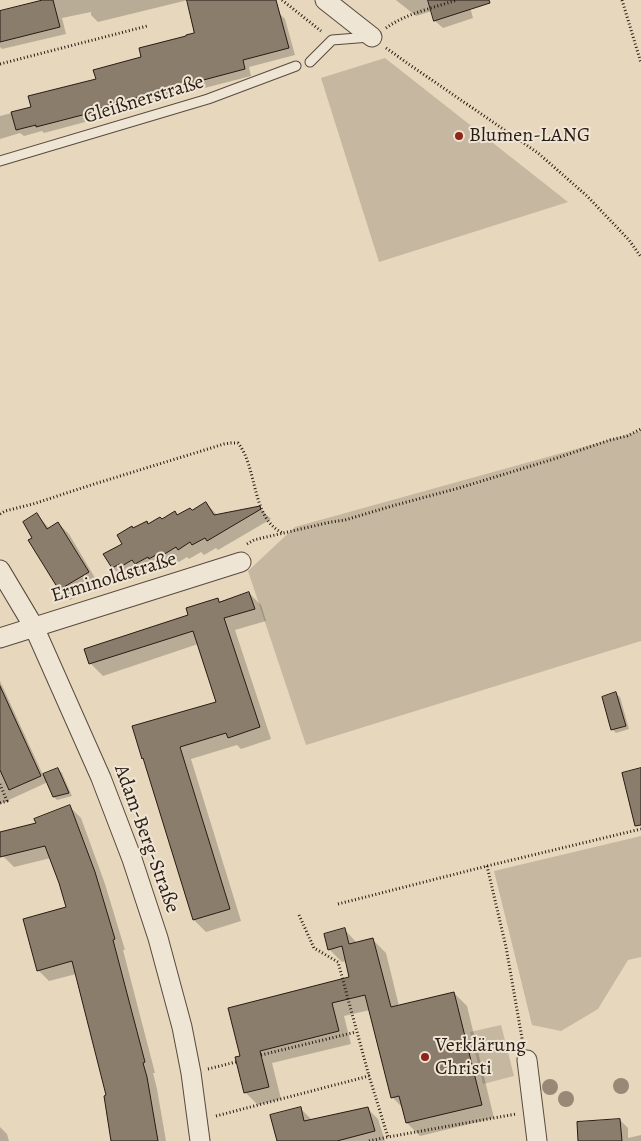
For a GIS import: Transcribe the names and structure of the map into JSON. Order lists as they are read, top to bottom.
{
  "streets": {
    "street": ["Erminoldstraße", "Adam-Berg-Straße"],
    "lane": ["Gleißnerstraße"]
  },
  "crossings": [
    ["Erminoldstraße", "Adam-Berg-Straße"]
  ],
  "places": ["Blumen-LANG", "Verklärung Christi"]
}
